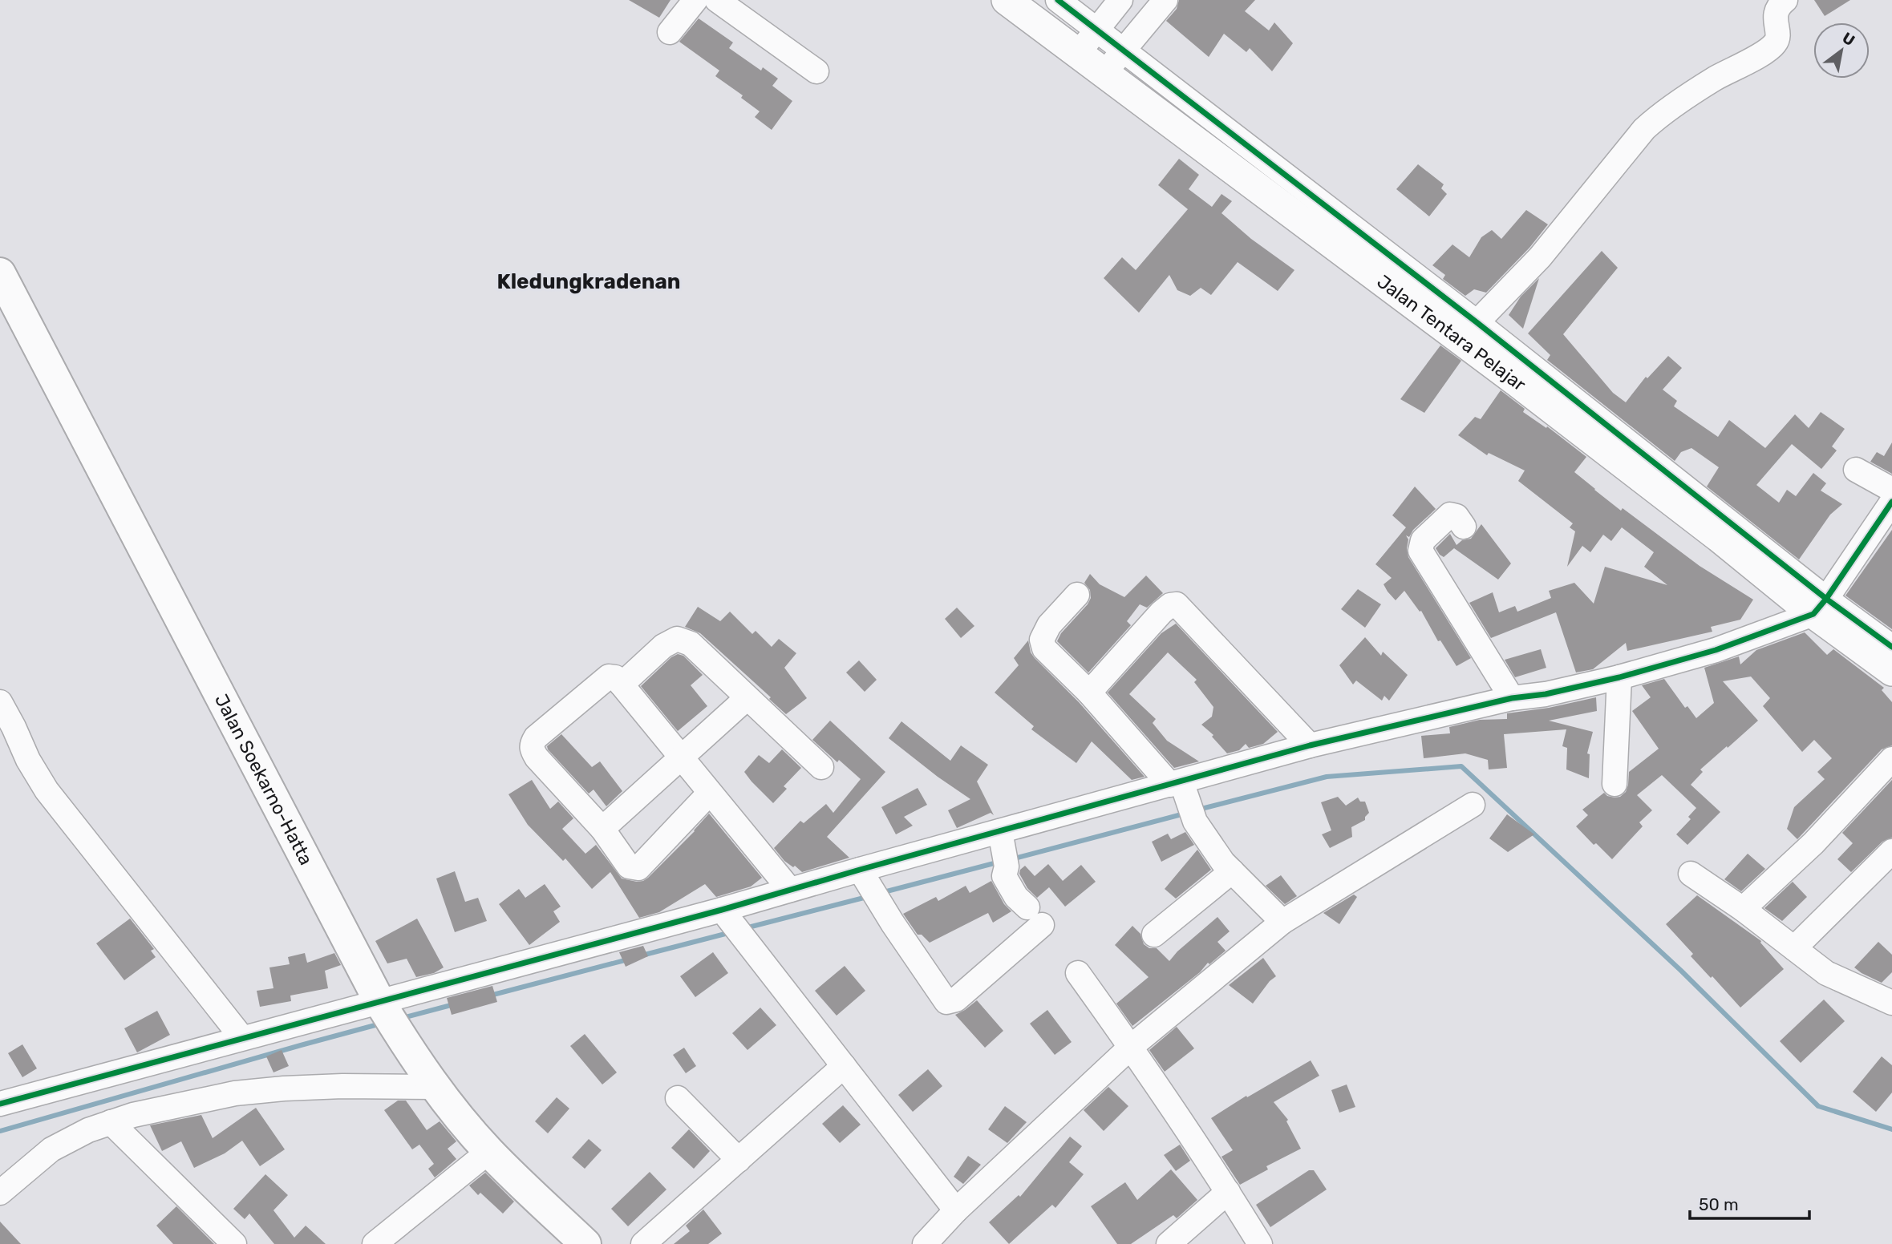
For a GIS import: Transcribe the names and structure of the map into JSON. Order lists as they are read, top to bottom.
{
  "streets": {
    "highway": ["Jalan Soekarno-Hatta"],
    "main road": ["Jalan Tentara Pelajar"]
  },
  "districts": ["Kledungkradenan"],
  "scale_bar": "50 m",
  "north": "top right"
}
